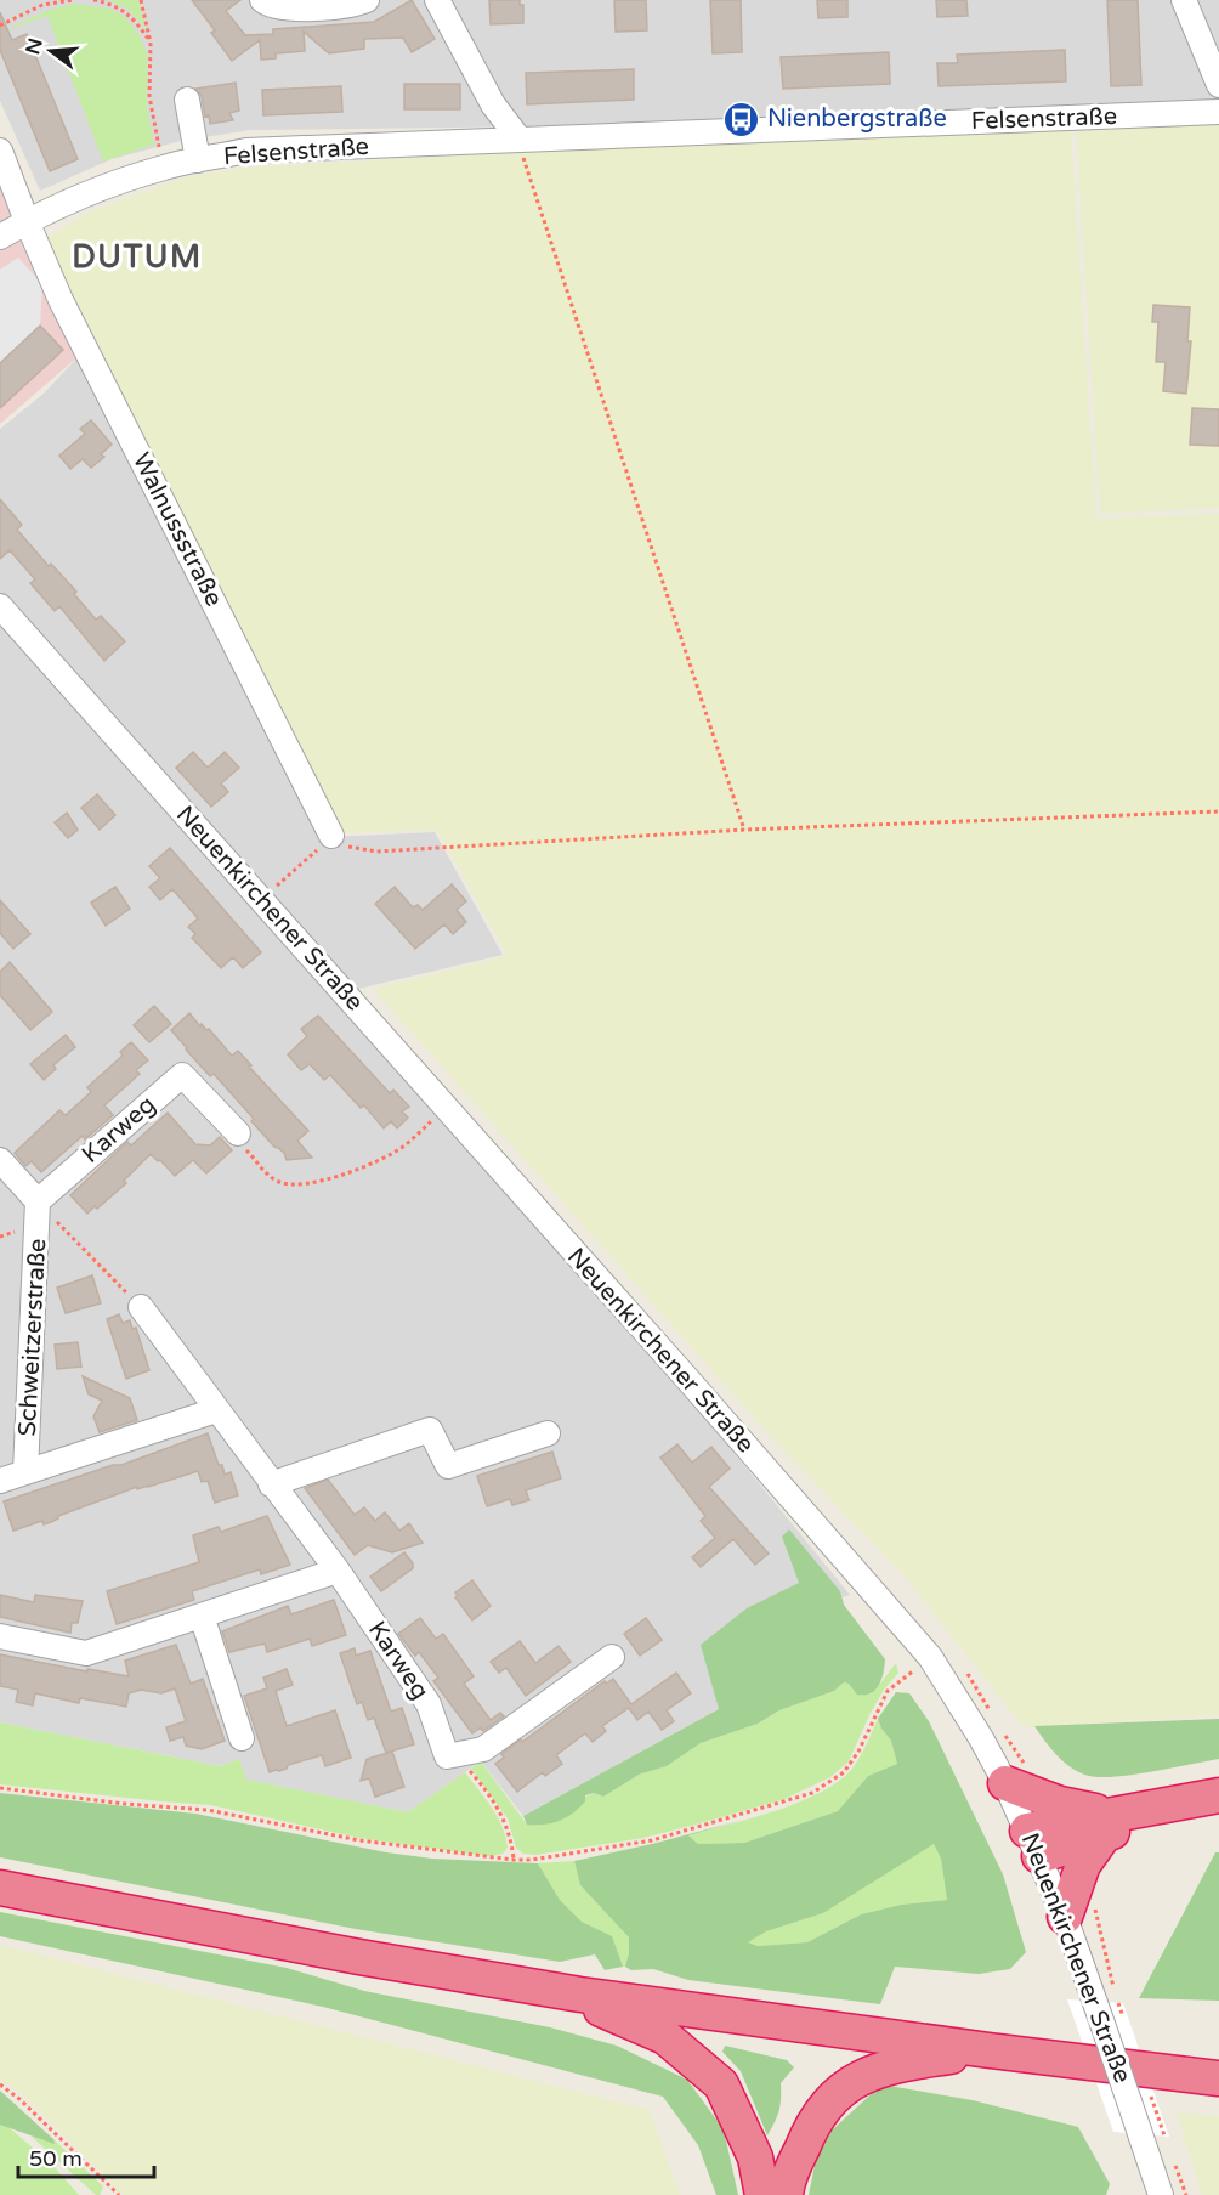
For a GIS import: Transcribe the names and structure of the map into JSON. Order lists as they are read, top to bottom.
{
  "streets": {
    "street": [
      "Felsenstraße",
      "Walnussstraße",
      "Neuenkirchener Straße",
      "Karweg",
      "Schweitzerstraße"
    ]
  },
  "crossings": [
    ["Felsenstraße", "Walnussstraße"],
    ["Karweg", "Schweitzerstraße"]
  ],
  "districts": ["DUTUM"],
  "places": {
    "bus stop": ["Nienbergstraße"]
  },
  "scale_bar": "50 m",
  "north": "left"
}
